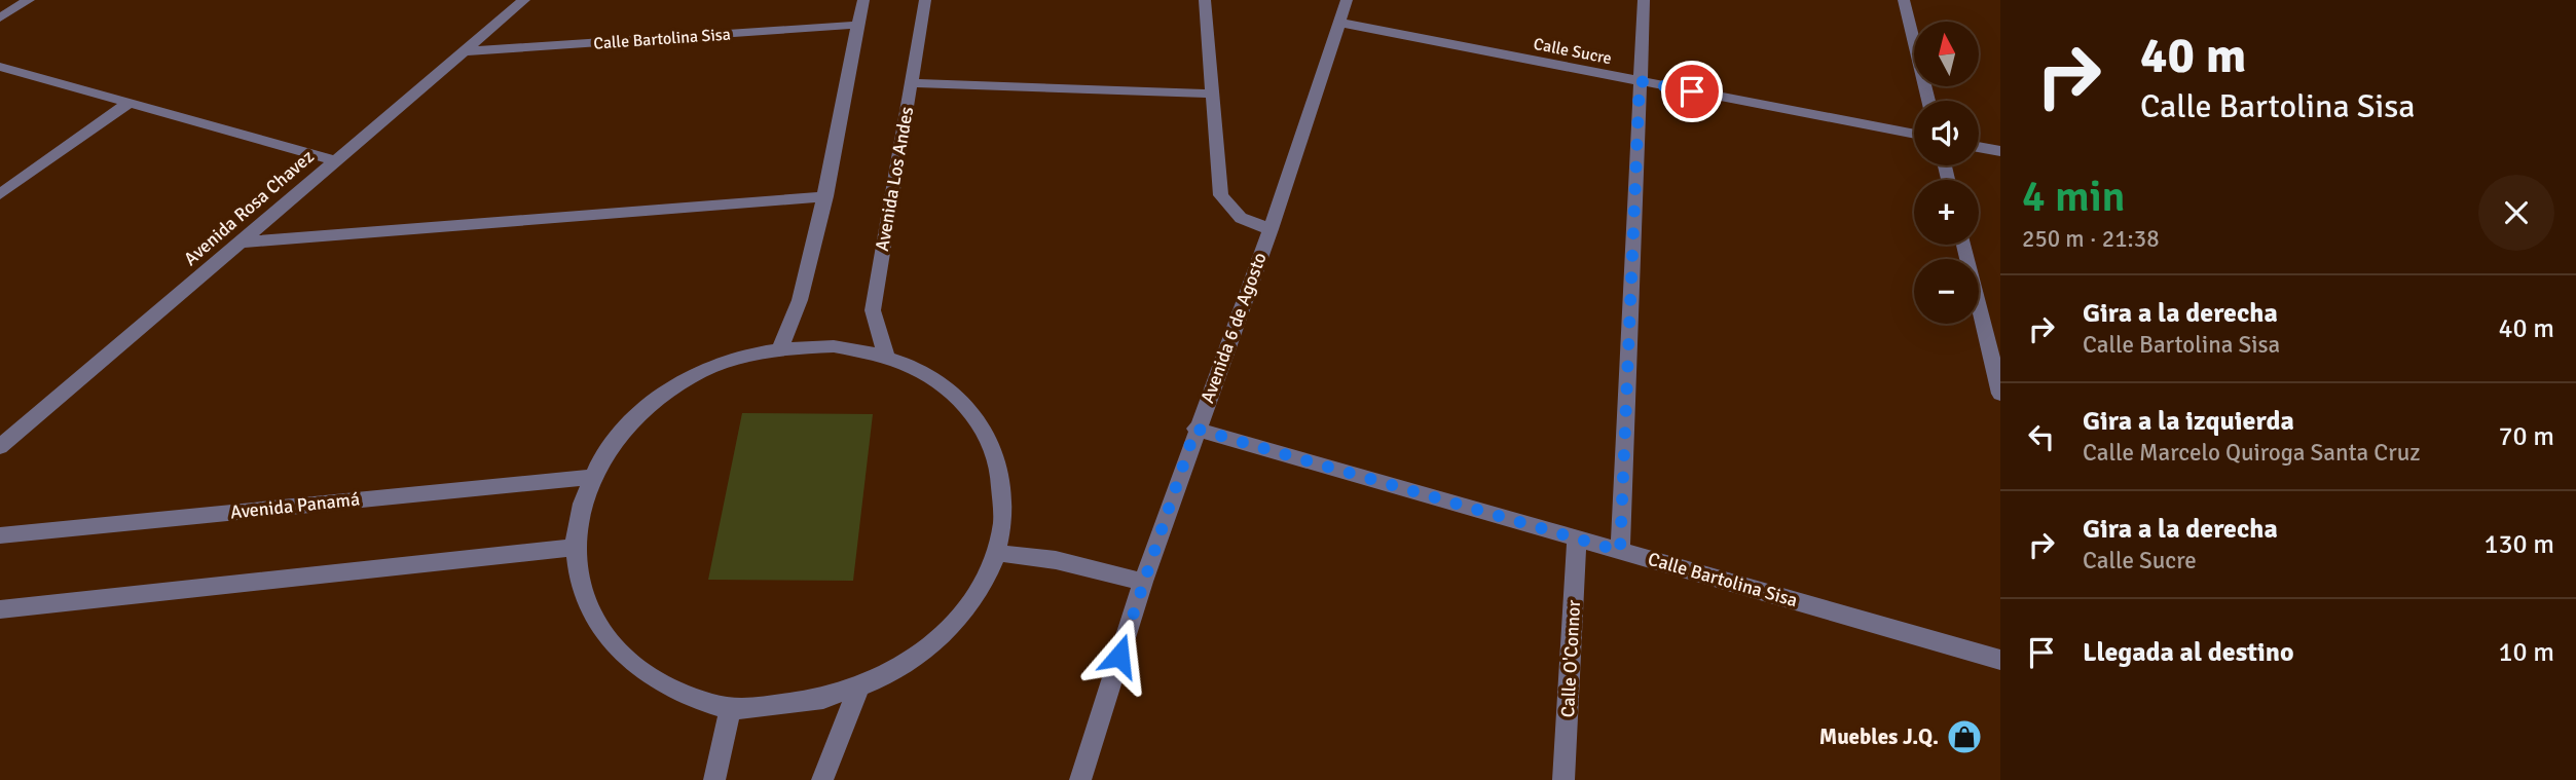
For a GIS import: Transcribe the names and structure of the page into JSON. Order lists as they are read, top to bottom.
{
  "streets": {
    "street": [
      "Calle Bartolina Sisa",
      "Calle Sucre",
      "Avenida Los Andes",
      "Avenida Rosa Chavez",
      "Avenida 6 de Agosto",
      "Avenida Panamá",
      "Calle O'Connor"
    ]
  },
  "crossings": [
    ["Calle Bartolina Sisa", "Avenida Rosa Chavez"],
    ["Calle Bartolina Sisa", "Avenida 6 de Agosto"],
    ["Calle Bartolina Sisa", "Calle O'Connor"],
    ["Calle Sucre", "Avenida 6 de Agosto"]
  ],
  "places": {
    "shop": ["Muebles J.Q."]
  },
  "north": "top",
  "page": {
    "turn": ["40 m", "Calle Bartolina Sisa"],
    "map_buttons": ["+", "−"],
    "heading": ["4 min", "250 m · 21:38"],
    "list": [
      {
        "name": "Gira a la derecha",
        "note": "Calle Bartolina Sisa",
        "value": "40 m"
      },
      {
        "name": "Gira a la izquierda",
        "note": "Calle Marcelo Quiroga Santa Cruz",
        "value": "70 m"
      },
      {
        "name": "Gira a la derecha",
        "note": "Calle Sucre",
        "value": "130 m"
      },
      {
        "name": "Llegada al destino",
        "value": "10 m"
      }
    ]
  }
}
